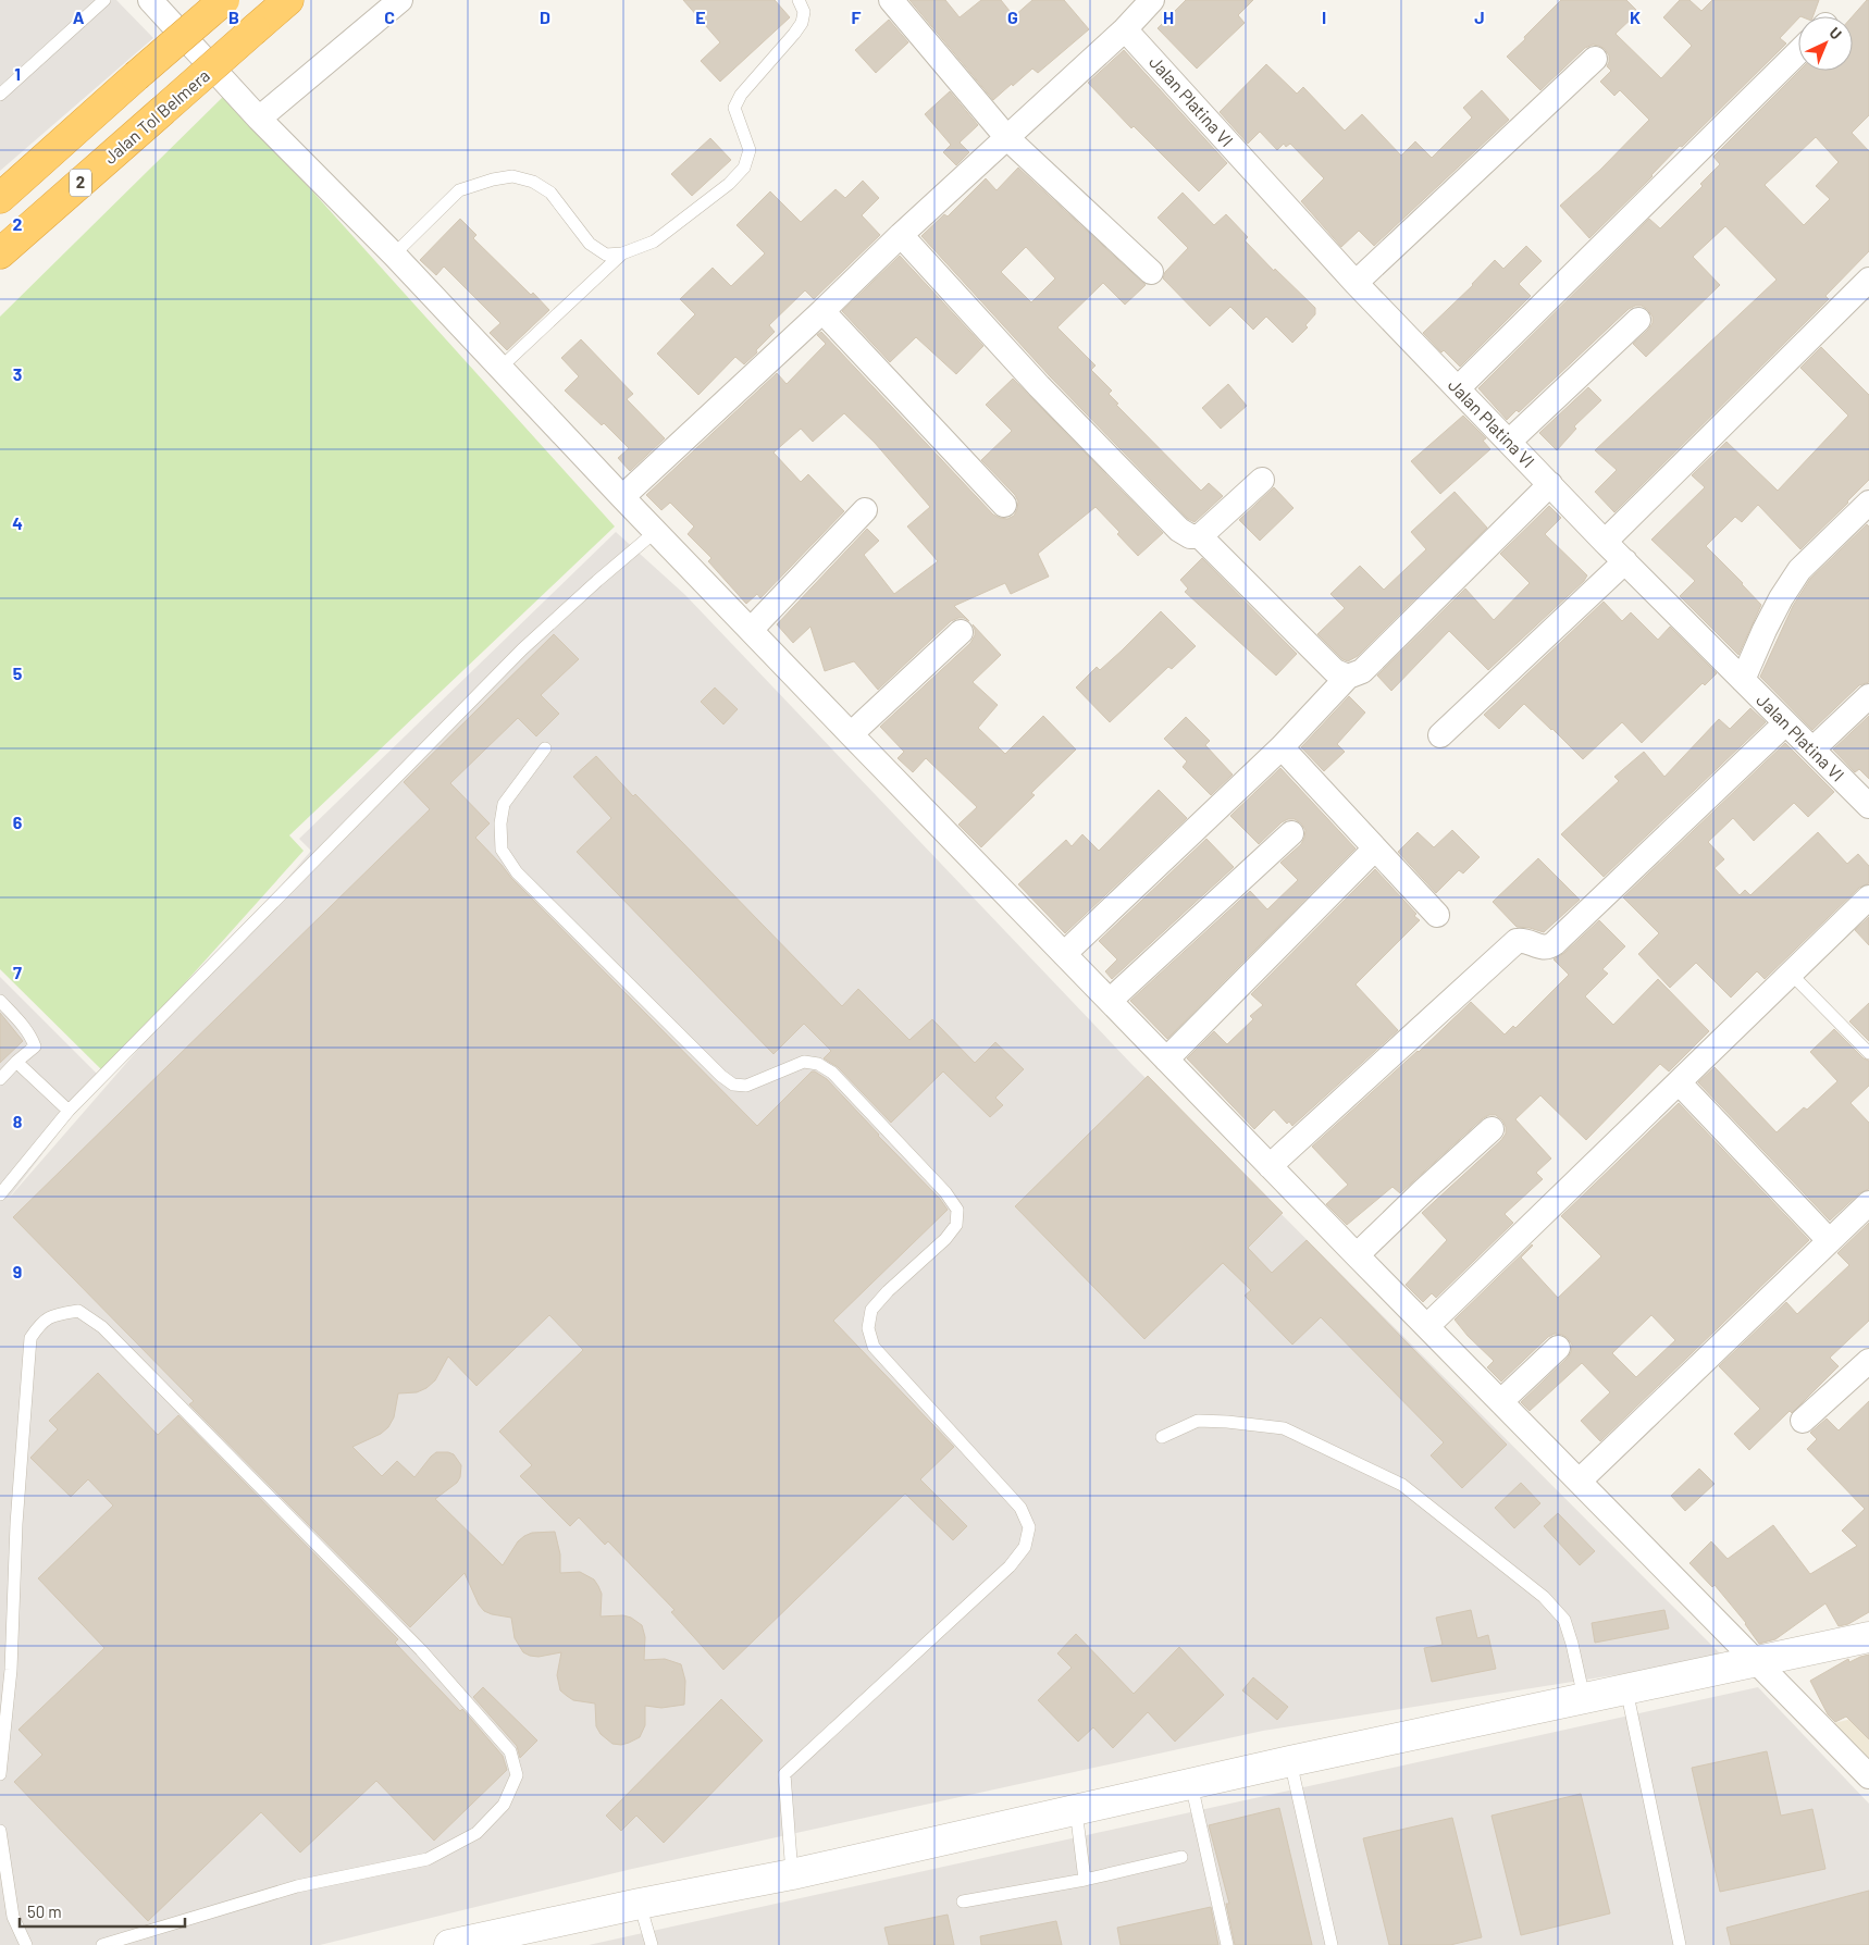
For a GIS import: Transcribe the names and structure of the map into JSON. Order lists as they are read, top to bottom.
{
  "streets": {
    "highway": ["Jalan Tol Belmera", "2"],
    "street": ["Jalan Platina VI"]
  },
  "scale_bar": "50 m",
  "north": "top right",
  "grid": {
    "columns": [
      "A",
      "B",
      "C",
      "D",
      "E",
      "F",
      "G",
      "H",
      "I",
      "J",
      "K"
    ],
    "rows": [
      "1",
      "2",
      "3",
      "4",
      "5",
      "6",
      "7",
      "8",
      "9"
    ]
  }
}
